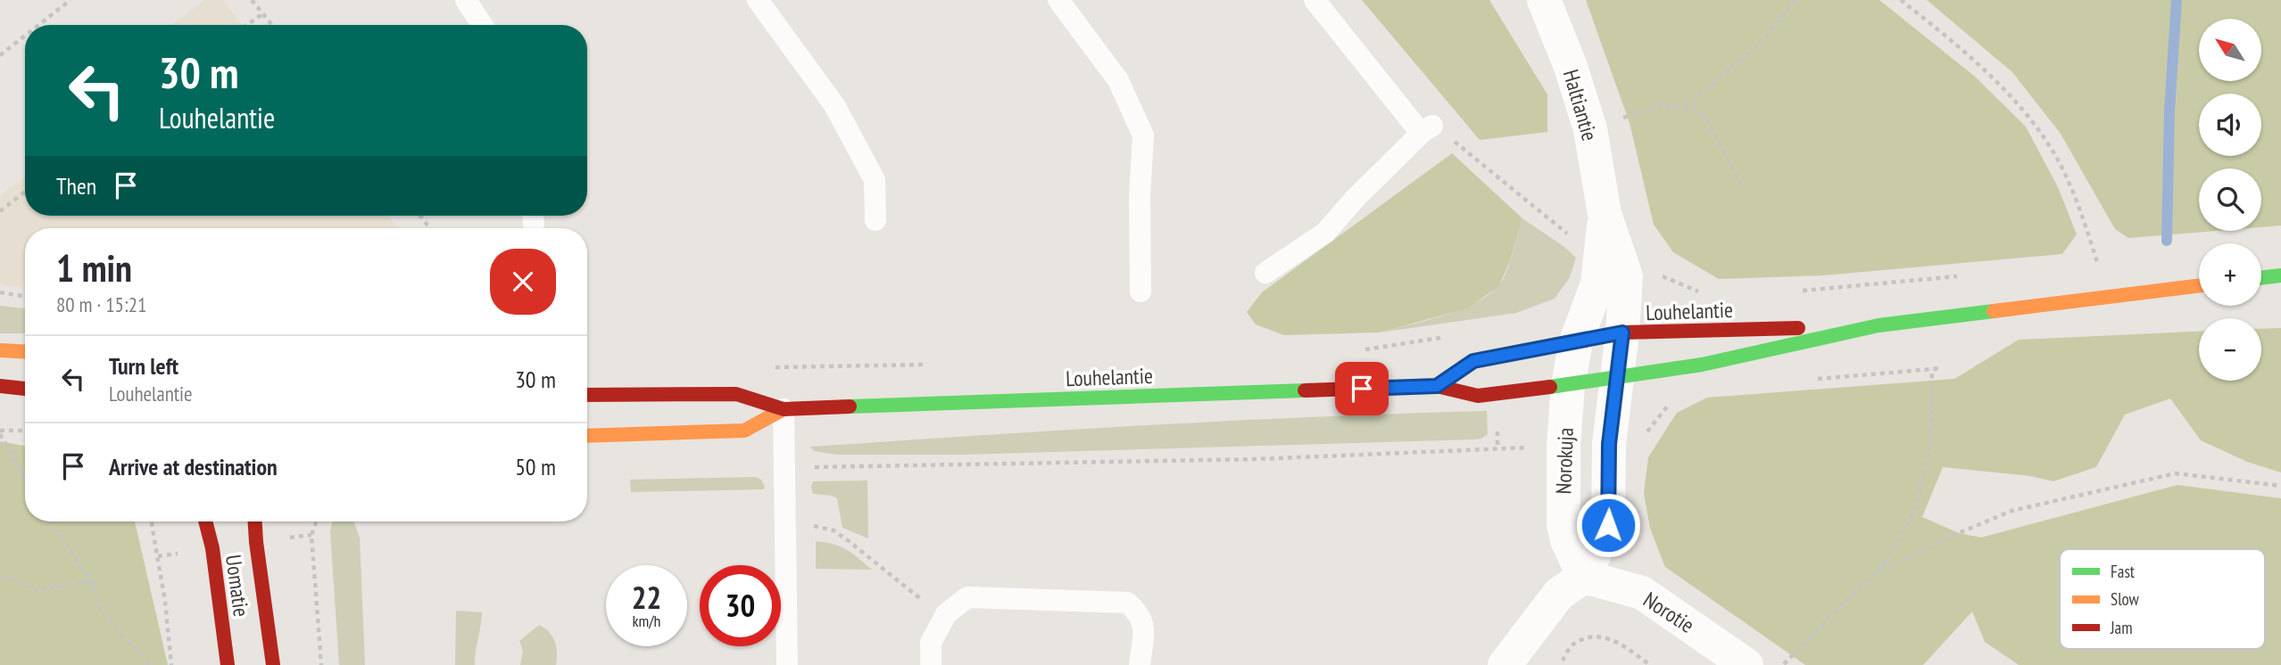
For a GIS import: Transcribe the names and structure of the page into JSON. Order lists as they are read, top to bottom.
{
  "streets": {
    "main road": ["Louhelantie", "Uomatie"],
    "street": ["Haltiantie", "Norokuja", "Norotie"]
  },
  "crossings": [
    ["Haltiantie", "Louhelantie"],
    ["Haltiantie", "Norokuja"],
    ["Louhelantie", "Norokuja"],
    ["Norokuja", "Norotie"]
  ],
  "legend": ["Fast", "Slow", "Jam"],
  "north": "top left",
  "page": {
    "map_buttons": ["+", "−"],
    "turn": ["30 m", "Louhelantie"],
    "then": "Then",
    "heading": ["1 min", "80 m · 15:21"],
    "list": [
      {
        "name": "Turn left",
        "note": "Louhelantie",
        "value": "30 m"
      },
      {
        "name": "Arrive at destination",
        "value": "50 m"
      }
    ],
    "speed": "22 km/h",
    "limit": "30"
  }
}
